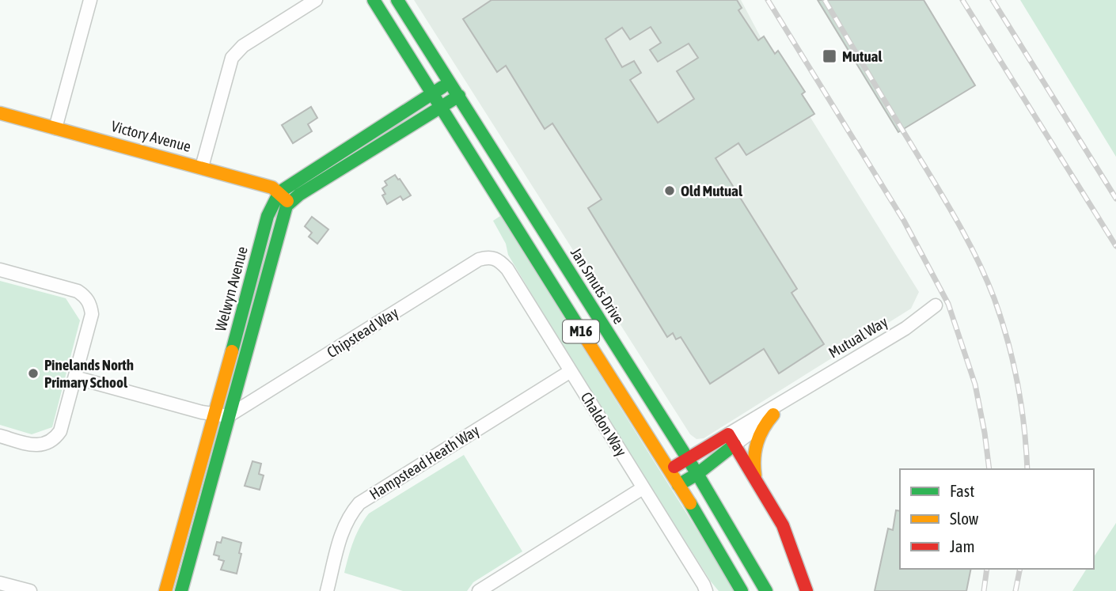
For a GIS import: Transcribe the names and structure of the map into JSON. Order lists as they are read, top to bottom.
{
  "streets": {
    "street": [
      "Victory Avenue",
      "Jan Smuts Drive",
      "Welwyn Avenue",
      "M16",
      "Chipstead Way",
      "Mutual Way",
      "Chaldon Way",
      "Hampstead Heath Way"
    ]
  },
  "crossings": [
    ["Victory Avenue", "Welwyn Avenue"],
    ["Jan Smuts Drive", "Mutual Way"],
    ["Welwyn Avenue", "Chipstead Way"],
    ["M16", "Mutual Way"],
    ["Chipstead Way", "Chaldon Way"],
    ["Chaldon Way", "Hampstead Heath Way"]
  ],
  "places": {
    "transit": ["Mutual"],
    "other": ["Old Mutual", "Pinelands North Primary School"]
  },
  "legend": ["Fast", "Slow", "Jam"]
}
